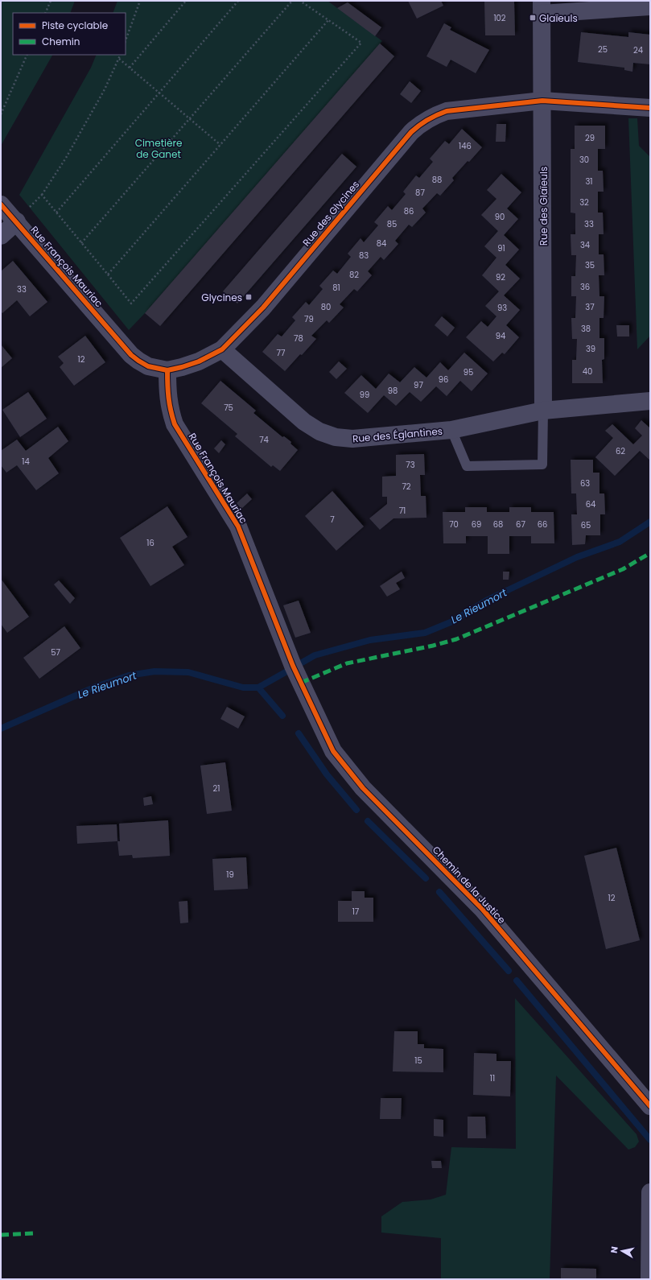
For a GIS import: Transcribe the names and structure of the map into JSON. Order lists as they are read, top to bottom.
{
  "streets": {
    "street": [
      "Rue des Glaïeuls",
      "Rue des Glycines",
      "Rue François Mauriac",
      "Rue des Églantines",
      "Chemin de la Justice"
    ]
  },
  "crossings": [
    ["Rue des Glaïeuls", "Rue des Glycines"],
    ["Rue des Glaïeuls", "Rue des Églantines"],
    ["Rue des Glycines", "Rue François Mauriac"],
    ["Rue des Glycines", "Rue des Églantines"],
    ["Rue François Mauriac", "Chemin de la Justice"]
  ],
  "water": ["Le Rieumort"],
  "parks": ["Cimetière de Ganet"],
  "places": {
    "transit": ["Glaïeuls", "Glycines"]
  },
  "house_numbers": [
    "102",
    "25",
    "24",
    "29",
    "146",
    "30",
    "88",
    "31",
    "87",
    "32",
    "86",
    "90",
    "85",
    "33",
    "84",
    "34",
    "91",
    "83",
    "35",
    "82",
    "92",
    "36",
    "81",
    "33",
    "80",
    "37",
    "93",
    "79",
    "38",
    "94",
    "78",
    "39",
    "77",
    "12",
    "40",
    "95",
    "96",
    "97",
    "98",
    "99",
    "75",
    "74",
    "62",
    "14",
    "73",
    "63",
    "72",
    "64",
    "71",
    "7",
    "70",
    "69",
    "68",
    "67",
    "66",
    "65",
    "16",
    "57",
    "21",
    "19",
    "12",
    "17",
    "15",
    "11"
  ],
  "legend": ["Piste cyclable", "Chemin"],
  "north": "left"
}
